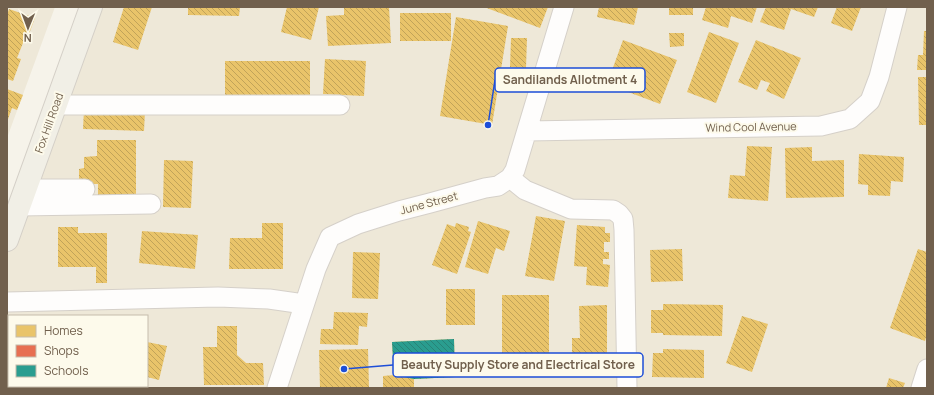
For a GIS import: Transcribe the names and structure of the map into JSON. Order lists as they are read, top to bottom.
{
  "streets": {
    "main road": ["Fox Hill Road"],
    "street": ["Wind Cool Avenue", "June Street"]
  },
  "places": ["Sandilands Allotment 4", "Beauty Supply Store and Electrical Store"],
  "legend": ["Homes", "Shops", "Schools"],
  "north": "bottom"
}
